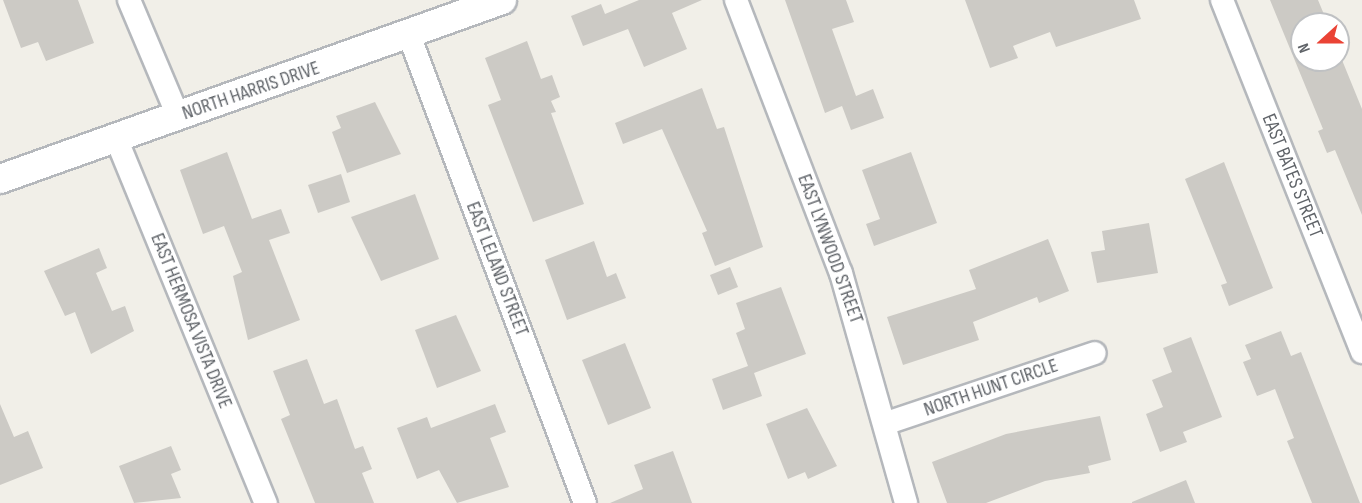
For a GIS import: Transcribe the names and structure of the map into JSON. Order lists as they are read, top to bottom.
{
  "streets": {
    "street": [
      "NORTH HARRIS DRIVE",
      "EAST BATES STREET",
      "EAST LYNWOOD STREET",
      "EAST LELAND STREET",
      "EAST HERMOSA VISTA DRIVE",
      "NORTH HUNT CIRCLE"
    ]
  },
  "crossings": [
    ["NORTH HARRIS DRIVE", "EAST LELAND STREET"],
    ["NORTH HARRIS DRIVE", "EAST HERMOSA VISTA DRIVE"],
    ["EAST LYNWOOD STREET", "NORTH HUNT CIRCLE"]
  ],
  "north": "left"
}
